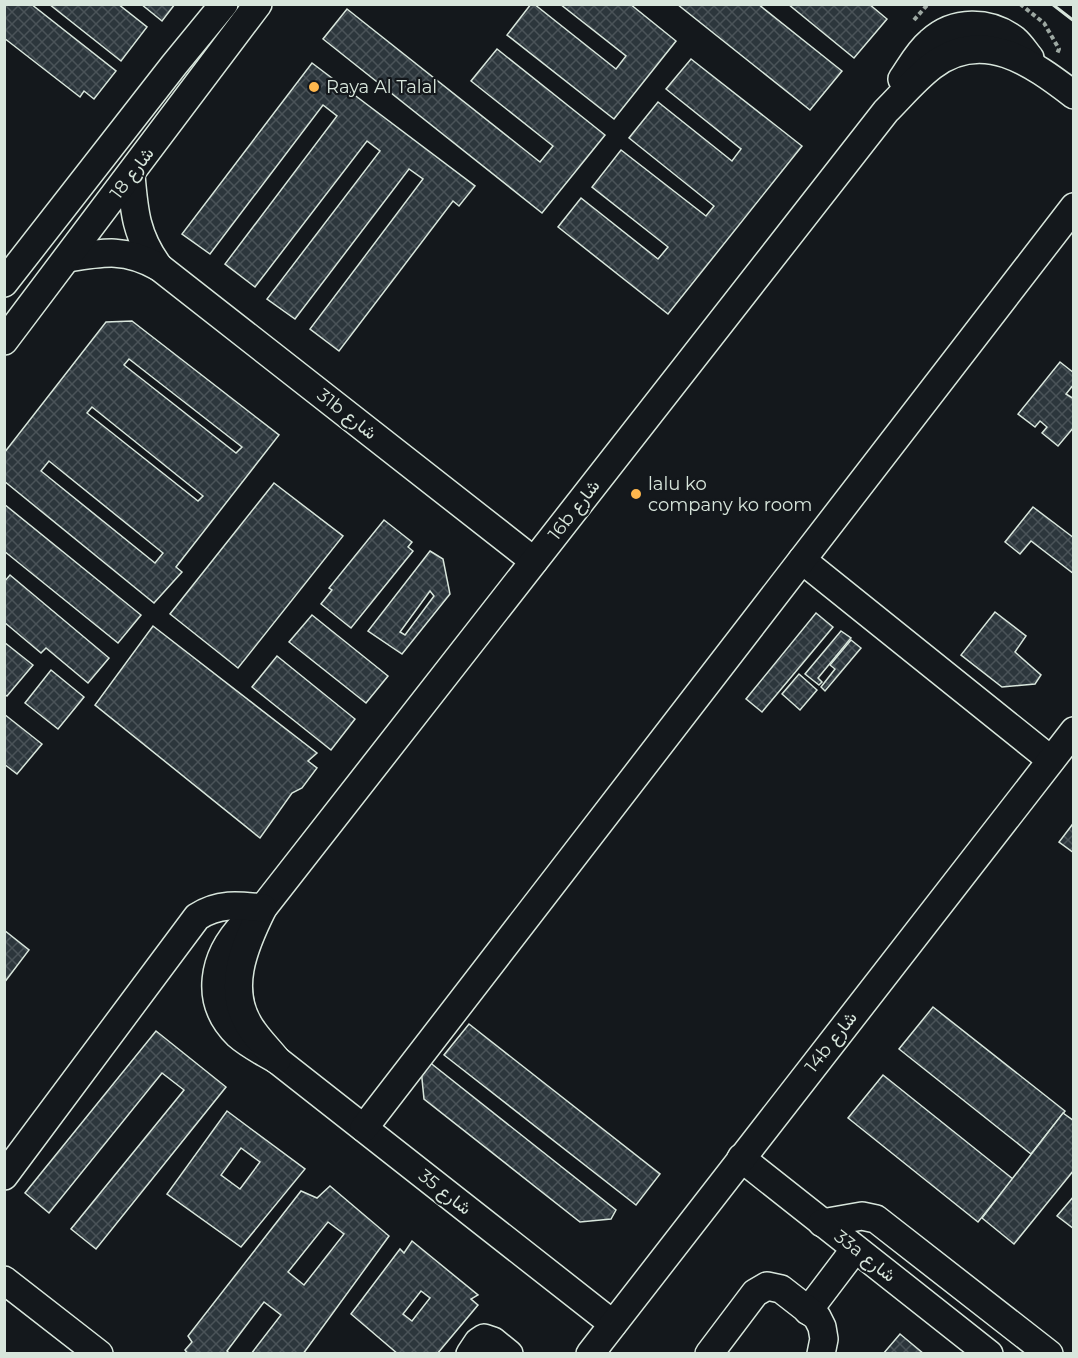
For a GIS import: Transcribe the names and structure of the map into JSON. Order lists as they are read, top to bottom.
{
  "streets": {
    "street": [
      "شارع 18",
      "31b شارع",
      "16b شارع",
      "14b شارع",
      "شارع 35",
      "33a شارع"
    ]
  },
  "crossings": [
    ["شارع 18", "31b شارع"],
    ["31b شارع", "16b شارع"],
    ["16b شارع", "شارع 35"],
    ["14b شارع", "شارع 35"],
    ["14b شارع", "33a شارع"]
  ],
  "places": ["Raya Al Talal", "lalu ko company ko room"]
}
